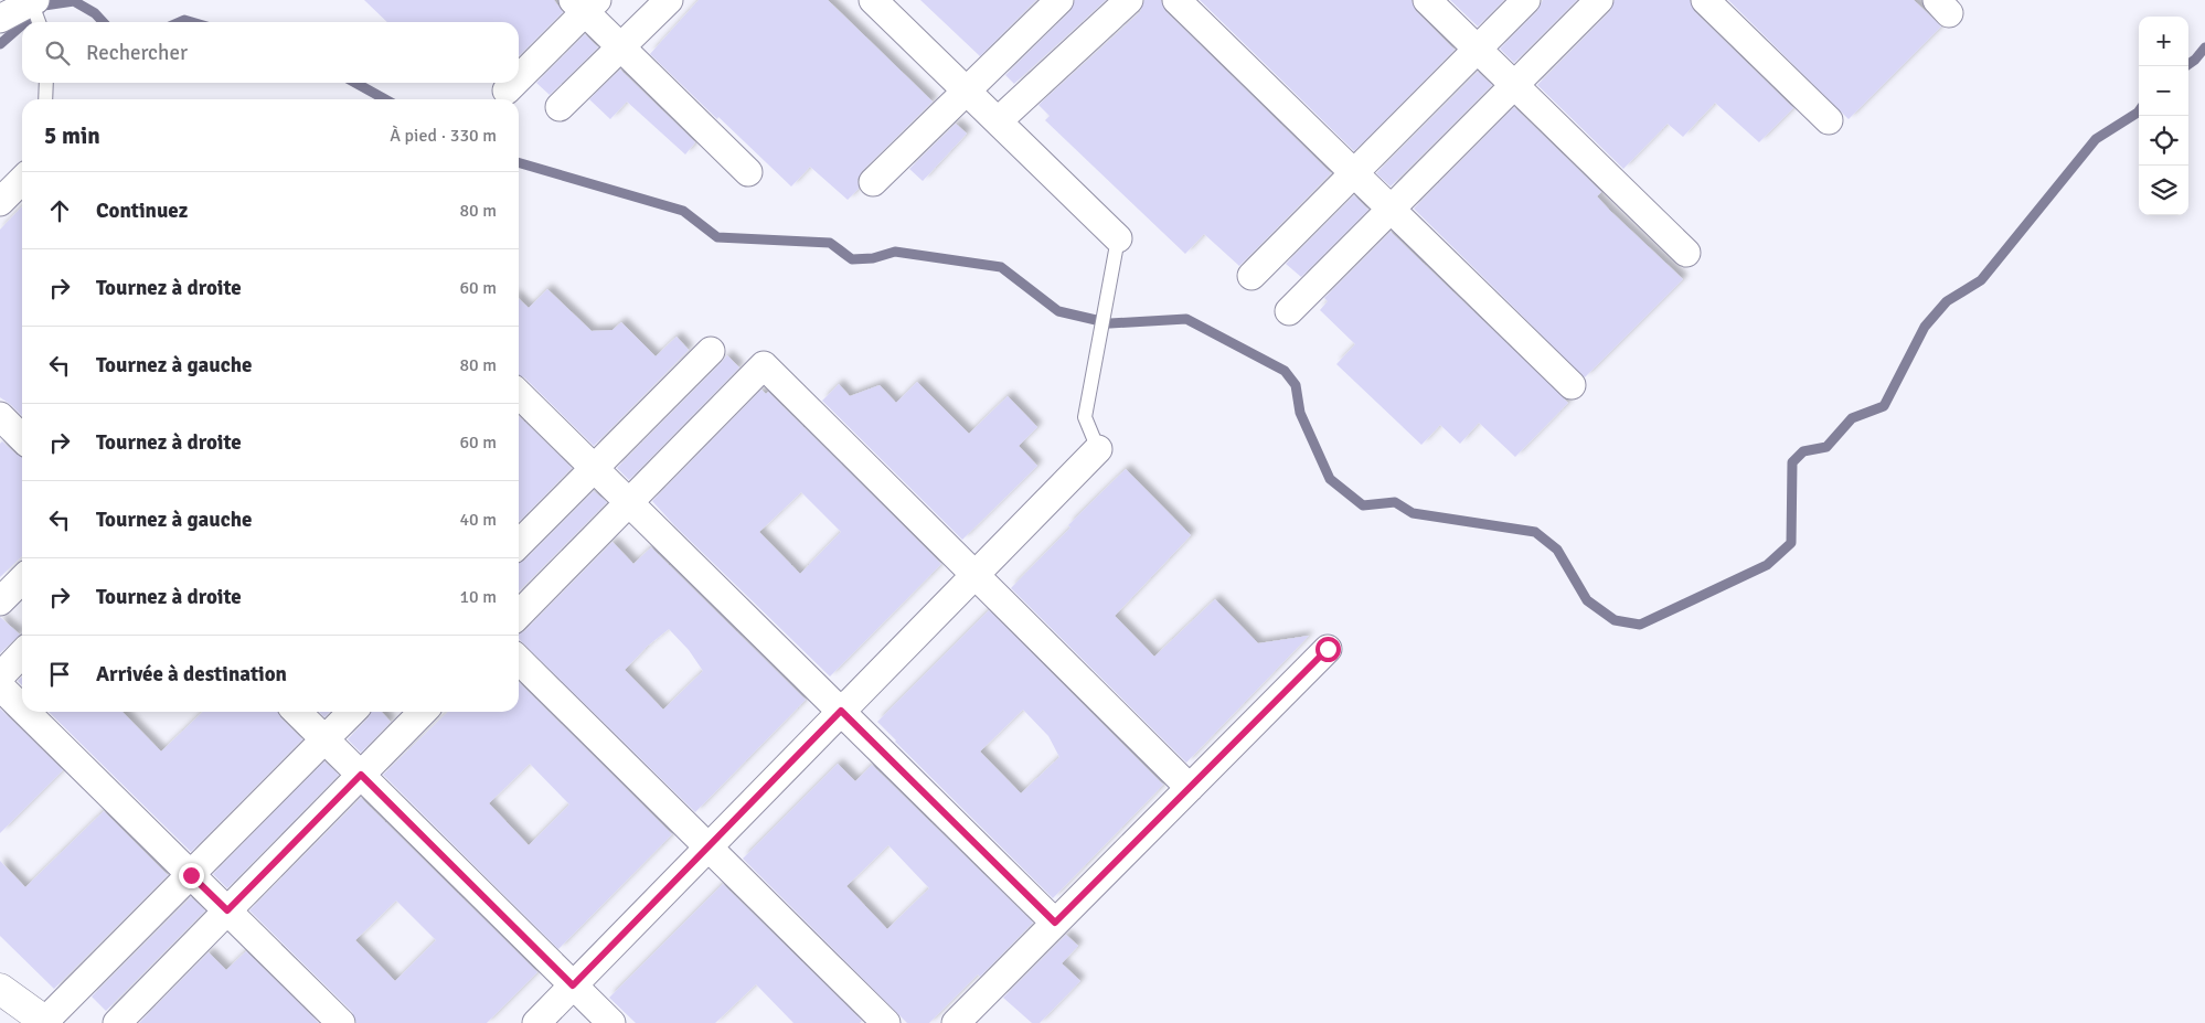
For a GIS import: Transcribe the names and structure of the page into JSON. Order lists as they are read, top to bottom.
{
  "page": {
    "map_buttons": ["+", "−"],
    "search": "Rechercher",
    "heading": ["5 min", "À pied · 330 m"],
    "list": [
      ["Continuez", "80 m"],
      ["Tournez à droite", "60 m"],
      ["Tournez à gauche", "80 m"],
      ["Tournez à droite", "60 m"],
      ["Tournez à gauche", "40 m"],
      ["Tournez à droite", "10 m"],
      "Arrivée à destination"
    ]
  }
}
